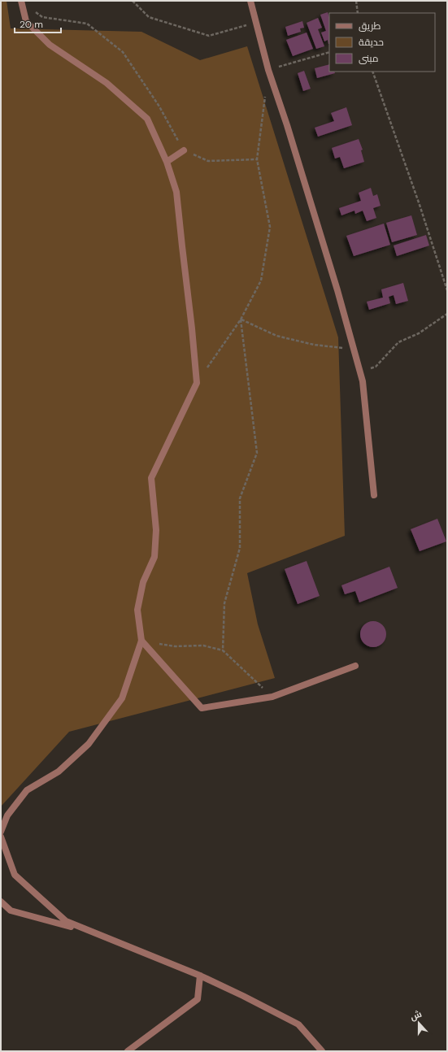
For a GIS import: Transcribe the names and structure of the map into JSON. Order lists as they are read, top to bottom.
{
  "legend": ["طريق", "حديقة", "مبنى"],
  "scale_bar": "20 m",
  "north": "top"
}
